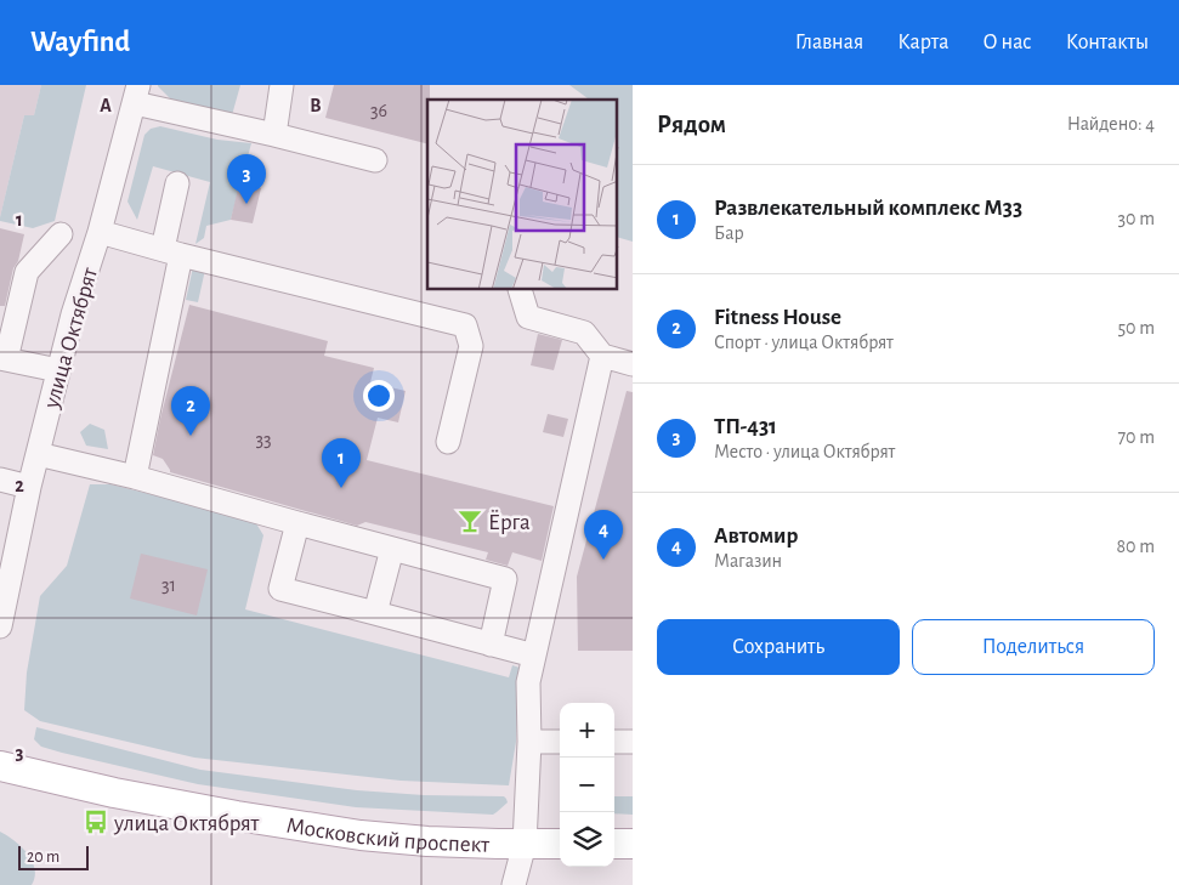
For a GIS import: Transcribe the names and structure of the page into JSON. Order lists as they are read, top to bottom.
{
  "streets": {
    "main road": ["Московский проспект"],
    "street": ["улица Октябрят"]
  },
  "places": {
    "bar": ["Ёрга"],
    "bus stop": ["улица Октябрят"]
  },
  "house_numbers": ["36", "33", "31"],
  "scale_bar": "20 m",
  "page": {
    "header": "Wayfind",
    "nav": [
      "Главная",
      "Карта",
      "О нас",
      "Контакты"
    ],
    "heading": ["Рядом", "Найдено: 4"],
    "pins": [
      "3",
      "2",
      "1",
      "4"
    ],
    "list": [
      {
        "mark": "1",
        "name": "Развлекательный комплекс М33",
        "note": "Бар",
        "value": "30 m"
      },
      {
        "mark": "2",
        "name": "Fitness House",
        "note": "Спорт · улица Октябрят",
        "value": "50 m"
      },
      {
        "mark": "3",
        "name": "ТП-431",
        "note": "Место · улица Октябрят",
        "value": "70 m"
      },
      {
        "mark": "4",
        "name": "Автомир",
        "note": "Магазин",
        "value": "80 m"
      }
    ],
    "buttons": ["Сохранить", "Поделиться"],
    "map_buttons": ["+", "−"],
    "scale": "20 m"
  },
  "grid": {
    "columns": ["A", "B"],
    "rows": ["1", "2", "3"]
  }
}
